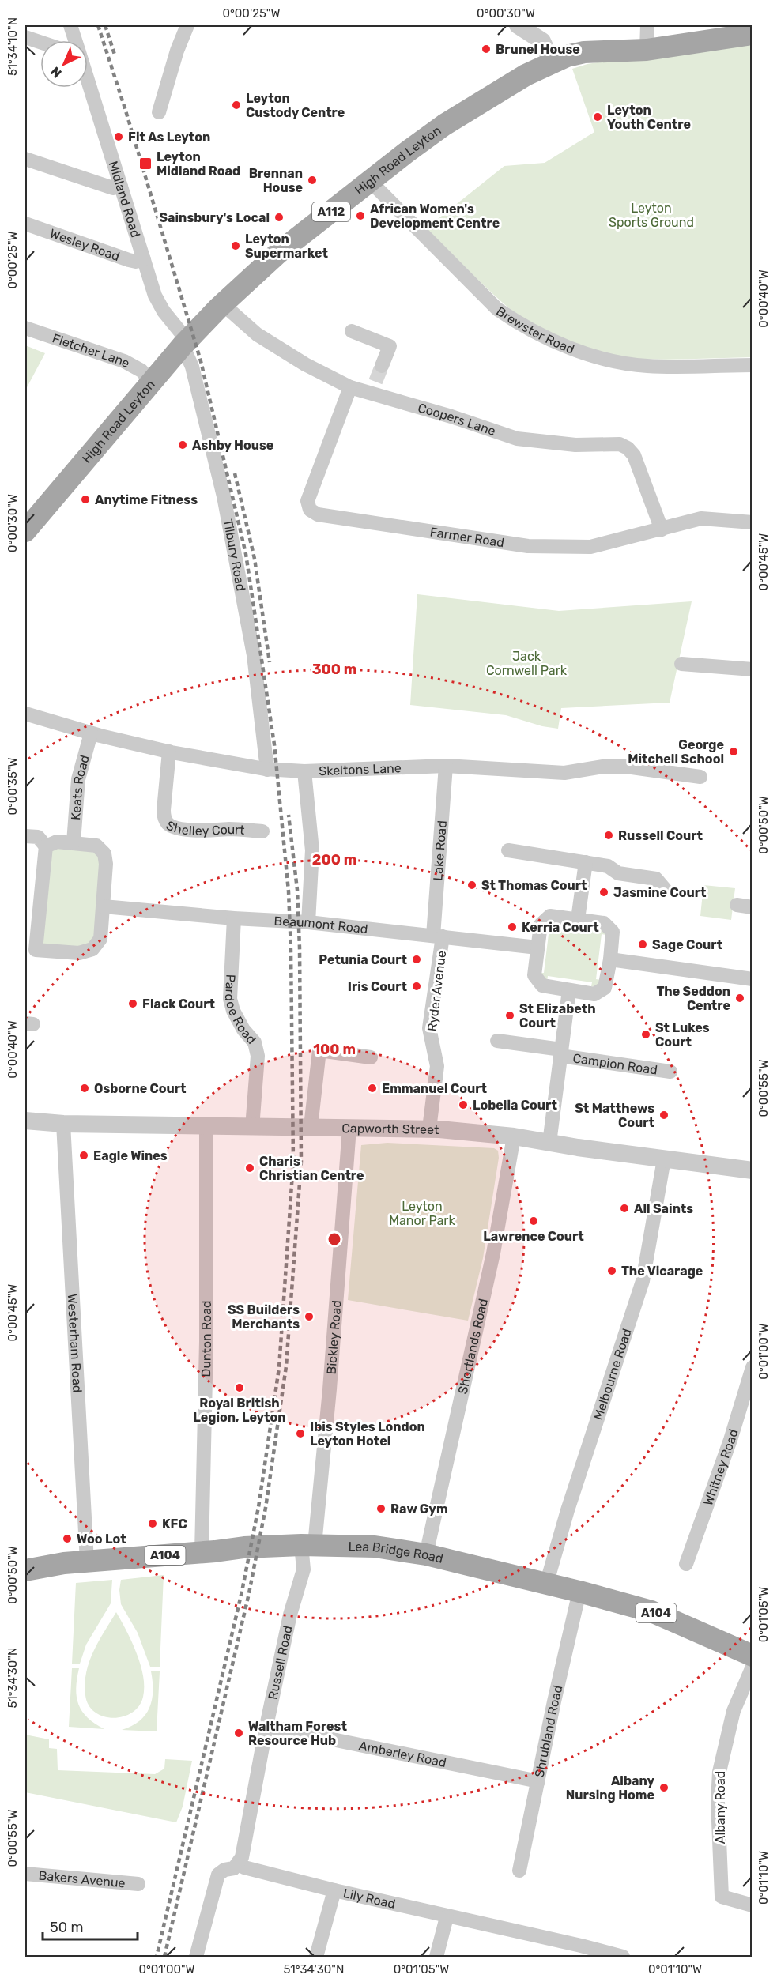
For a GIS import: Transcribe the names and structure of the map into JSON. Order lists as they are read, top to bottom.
{
  "streets": {
    "main road": [
      "High Road Leyton",
      "A112",
      "Lea Bridge Road",
      "A104"
    ],
    "street": [
      "Midland Road",
      "Wesley Road",
      "Brewster Road",
      "Fletcher Lane",
      "Coopers Lane",
      "Farmer Road",
      "Tilbury Road",
      "Skeltons Lane",
      "Keats Road",
      "Shelley Court",
      "Lake Road",
      "Beaumont Road",
      "Ryder Avenue",
      "Pardoe Road",
      "Campion Road",
      "Capworth Street",
      "Bickley Road",
      "Dunton Road",
      "Westerham Road",
      "Shortlands Road",
      "Melbourne Road",
      "Whitney Road",
      "Russell Road",
      "Shrubland Road",
      "Amberley Road",
      "Albany Road",
      "Bakers Avenue",
      "Lily Road"
    ]
  },
  "crossings": [
    ["High Road Leyton", "Midland Road"],
    ["High Road Leyton", "Brewster Road"],
    ["High Road Leyton", "Fletcher Lane"],
    ["High Road Leyton", "Coopers Lane"],
    ["High Road Leyton", "Tilbury Road"],
    ["Midland Road", "Wesley Road"],
    ["Midland Road", "Tilbury Road"],
    ["Coopers Lane", "Farmer Road"],
    ["Tilbury Road", "Skeltons Lane"],
    ["Skeltons Lane", "Keats Road"],
    ["Skeltons Lane", "Shelley Court"],
    ["Skeltons Lane", "Lake Road"],
    ["Lake Road", "Beaumont Road"],
    ["Lake Road", "Ryder Avenue"],
    ["Beaumont Road", "Ryder Avenue"],
    ["Beaumont Road", "Pardoe Road"],
    ["Beaumont Road", "Campion Road"],
    ["Ryder Avenue", "Capworth Street"],
    ["Pardoe Road", "Capworth Street"],
    ["Campion Road", "Capworth Street"],
    ["Capworth Street", "Bickley Road"],
    ["Capworth Street", "Dunton Road"],
    ["Capworth Street", "Westerham Road"],
    ["Capworth Street", "Shortlands Road"],
    ["Capworth Street", "Melbourne Road"],
    ["Bickley Road", "Lea Bridge Road"],
    ["Bickley Road", "Russell Road"],
    ["Dunton Road", "Lea Bridge Road"],
    ["Westerham Road", "Lea Bridge Road"],
    ["Shortlands Road", "Lea Bridge Road"],
    ["Melbourne Road", "Lea Bridge Road"],
    ["Lea Bridge Road", "Russell Road"],
    ["Lea Bridge Road", "Shrubland Road"],
    ["Russell Road", "Amberley Road"],
    ["Russell Road", "Lily Road"],
    ["Shrubland Road", "Amberley Road"]
  ],
  "parks": ["Leyton Sports Ground", "Jack Cornwell Park", "Leyton Manor Park"],
  "places": {
    "other": [
      "Brunel House",
      "Leyton Custody Centre",
      "Leyton Youth Centre",
      "Fit As Leyton",
      "Brennan House",
      "African Women's Development Centre",
      "Sainsbury's Local",
      "Leyton Supermarket",
      "Ashby House",
      "Anytime Fitness",
      "George Mitchell School",
      "Russell Court",
      "St Thomas Court",
      "Jasmine Court",
      "Kerria Court",
      "Sage Court",
      "Petunia Court",
      "Iris Court",
      "The Seddon Centre",
      "Flack Court",
      "St Elizabeth Court",
      "St Lukes Court",
      "Osborne Court",
      "Emmanuel Court",
      "Lobelia Court",
      "St Matthews Court",
      "Eagle Wines",
      "Charis Christian Centre",
      "All Saints",
      "Lawrence Court",
      "The Vicarage",
      "SS Builders Merchants",
      "Royal British Legion, Leyton",
      "Ibis Styles London Leyton Hotel",
      "Raw Gym",
      "KFC",
      "Woo Lot",
      "Waltham Forest Resource Hub",
      "Albany Nursing Home"
    ],
    "transit": ["Leyton Midland Road"]
  },
  "scale_bar": "50 m",
  "north": "bottom left",
  "coordinates": [
    "0°00'25\"W",
    "0°00'30\"W",
    "51°34'10\"N",
    "0°00'40\"W",
    "0°00'45\"W",
    "0°00'35\"W",
    "0°00'50\"W",
    "0°00'55\"W",
    "0°01'00\"W",
    "0°01'05\"W",
    "51°34'30\"N",
    "0°01'10\"W"
  ],
  "rings": ["300 m", "200 m", "100 m"]
}
